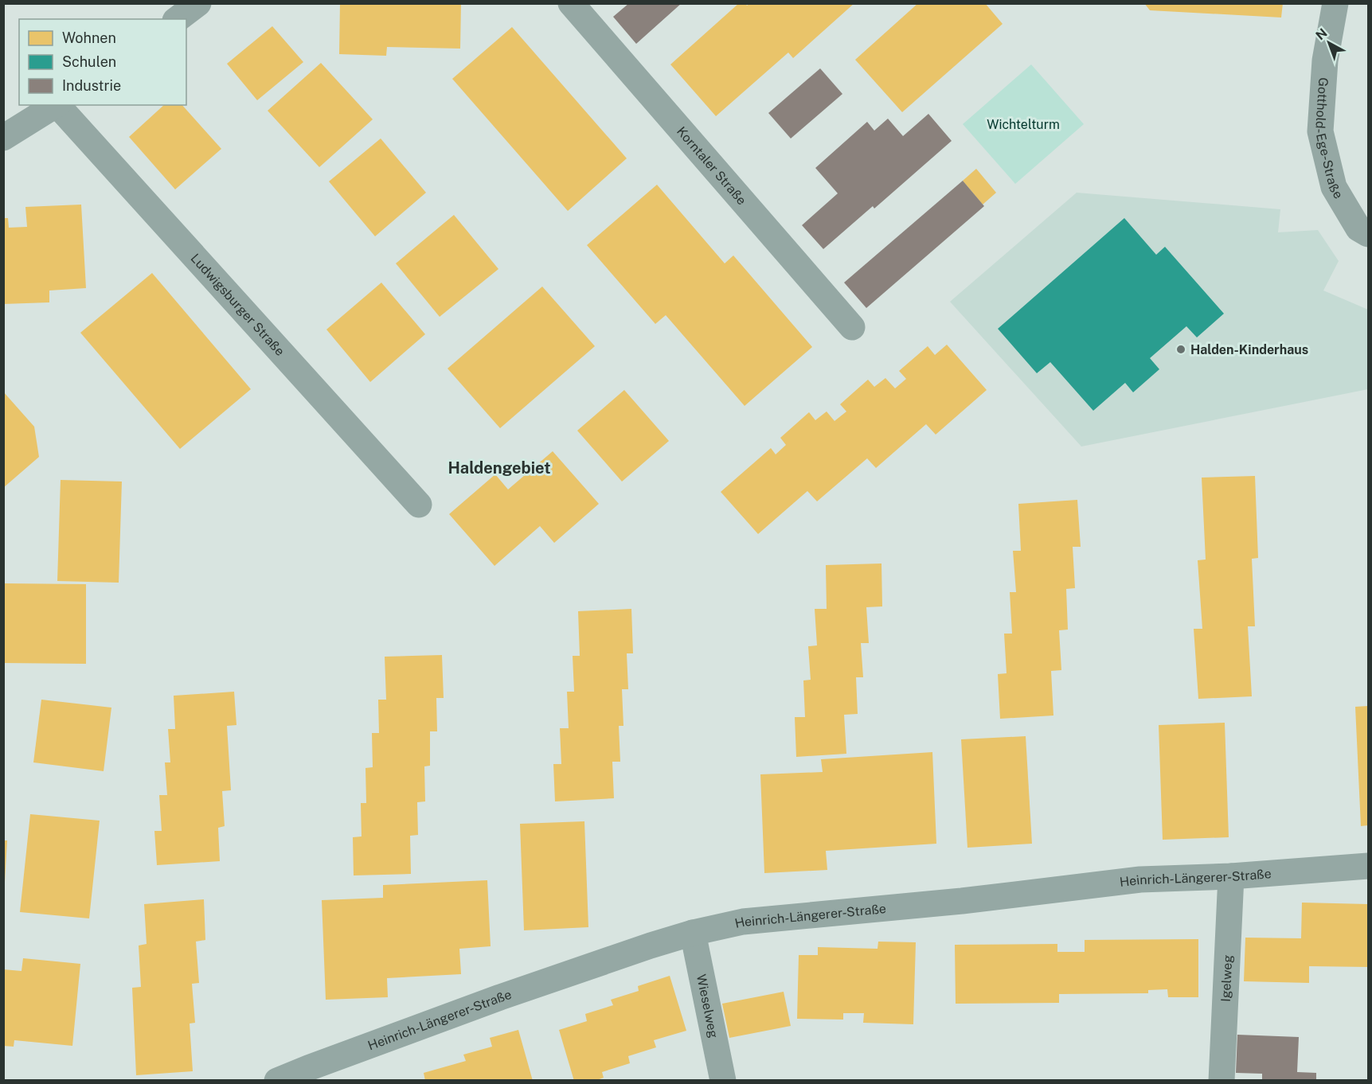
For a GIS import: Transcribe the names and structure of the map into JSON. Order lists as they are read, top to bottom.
{
  "streets": {
    "street": [
      "Gotthold-Ege-Straße",
      "Korntaler Straße",
      "Ludwigsburger Straße",
      "Heinrich-Längerer-Straße",
      "Igelweg",
      "Wieselweg"
    ]
  },
  "crossings": [
    ["Heinrich-Längerer-Straße", "Igelweg"],
    ["Heinrich-Längerer-Straße", "Wieselweg"]
  ],
  "districts": ["Haldengebiet"],
  "parks": ["Wichtelturm"],
  "places": ["Halden-Kinderhaus"],
  "legend": ["Wohnen", "Schulen", "Industrie"],
  "north": "top left"
}
